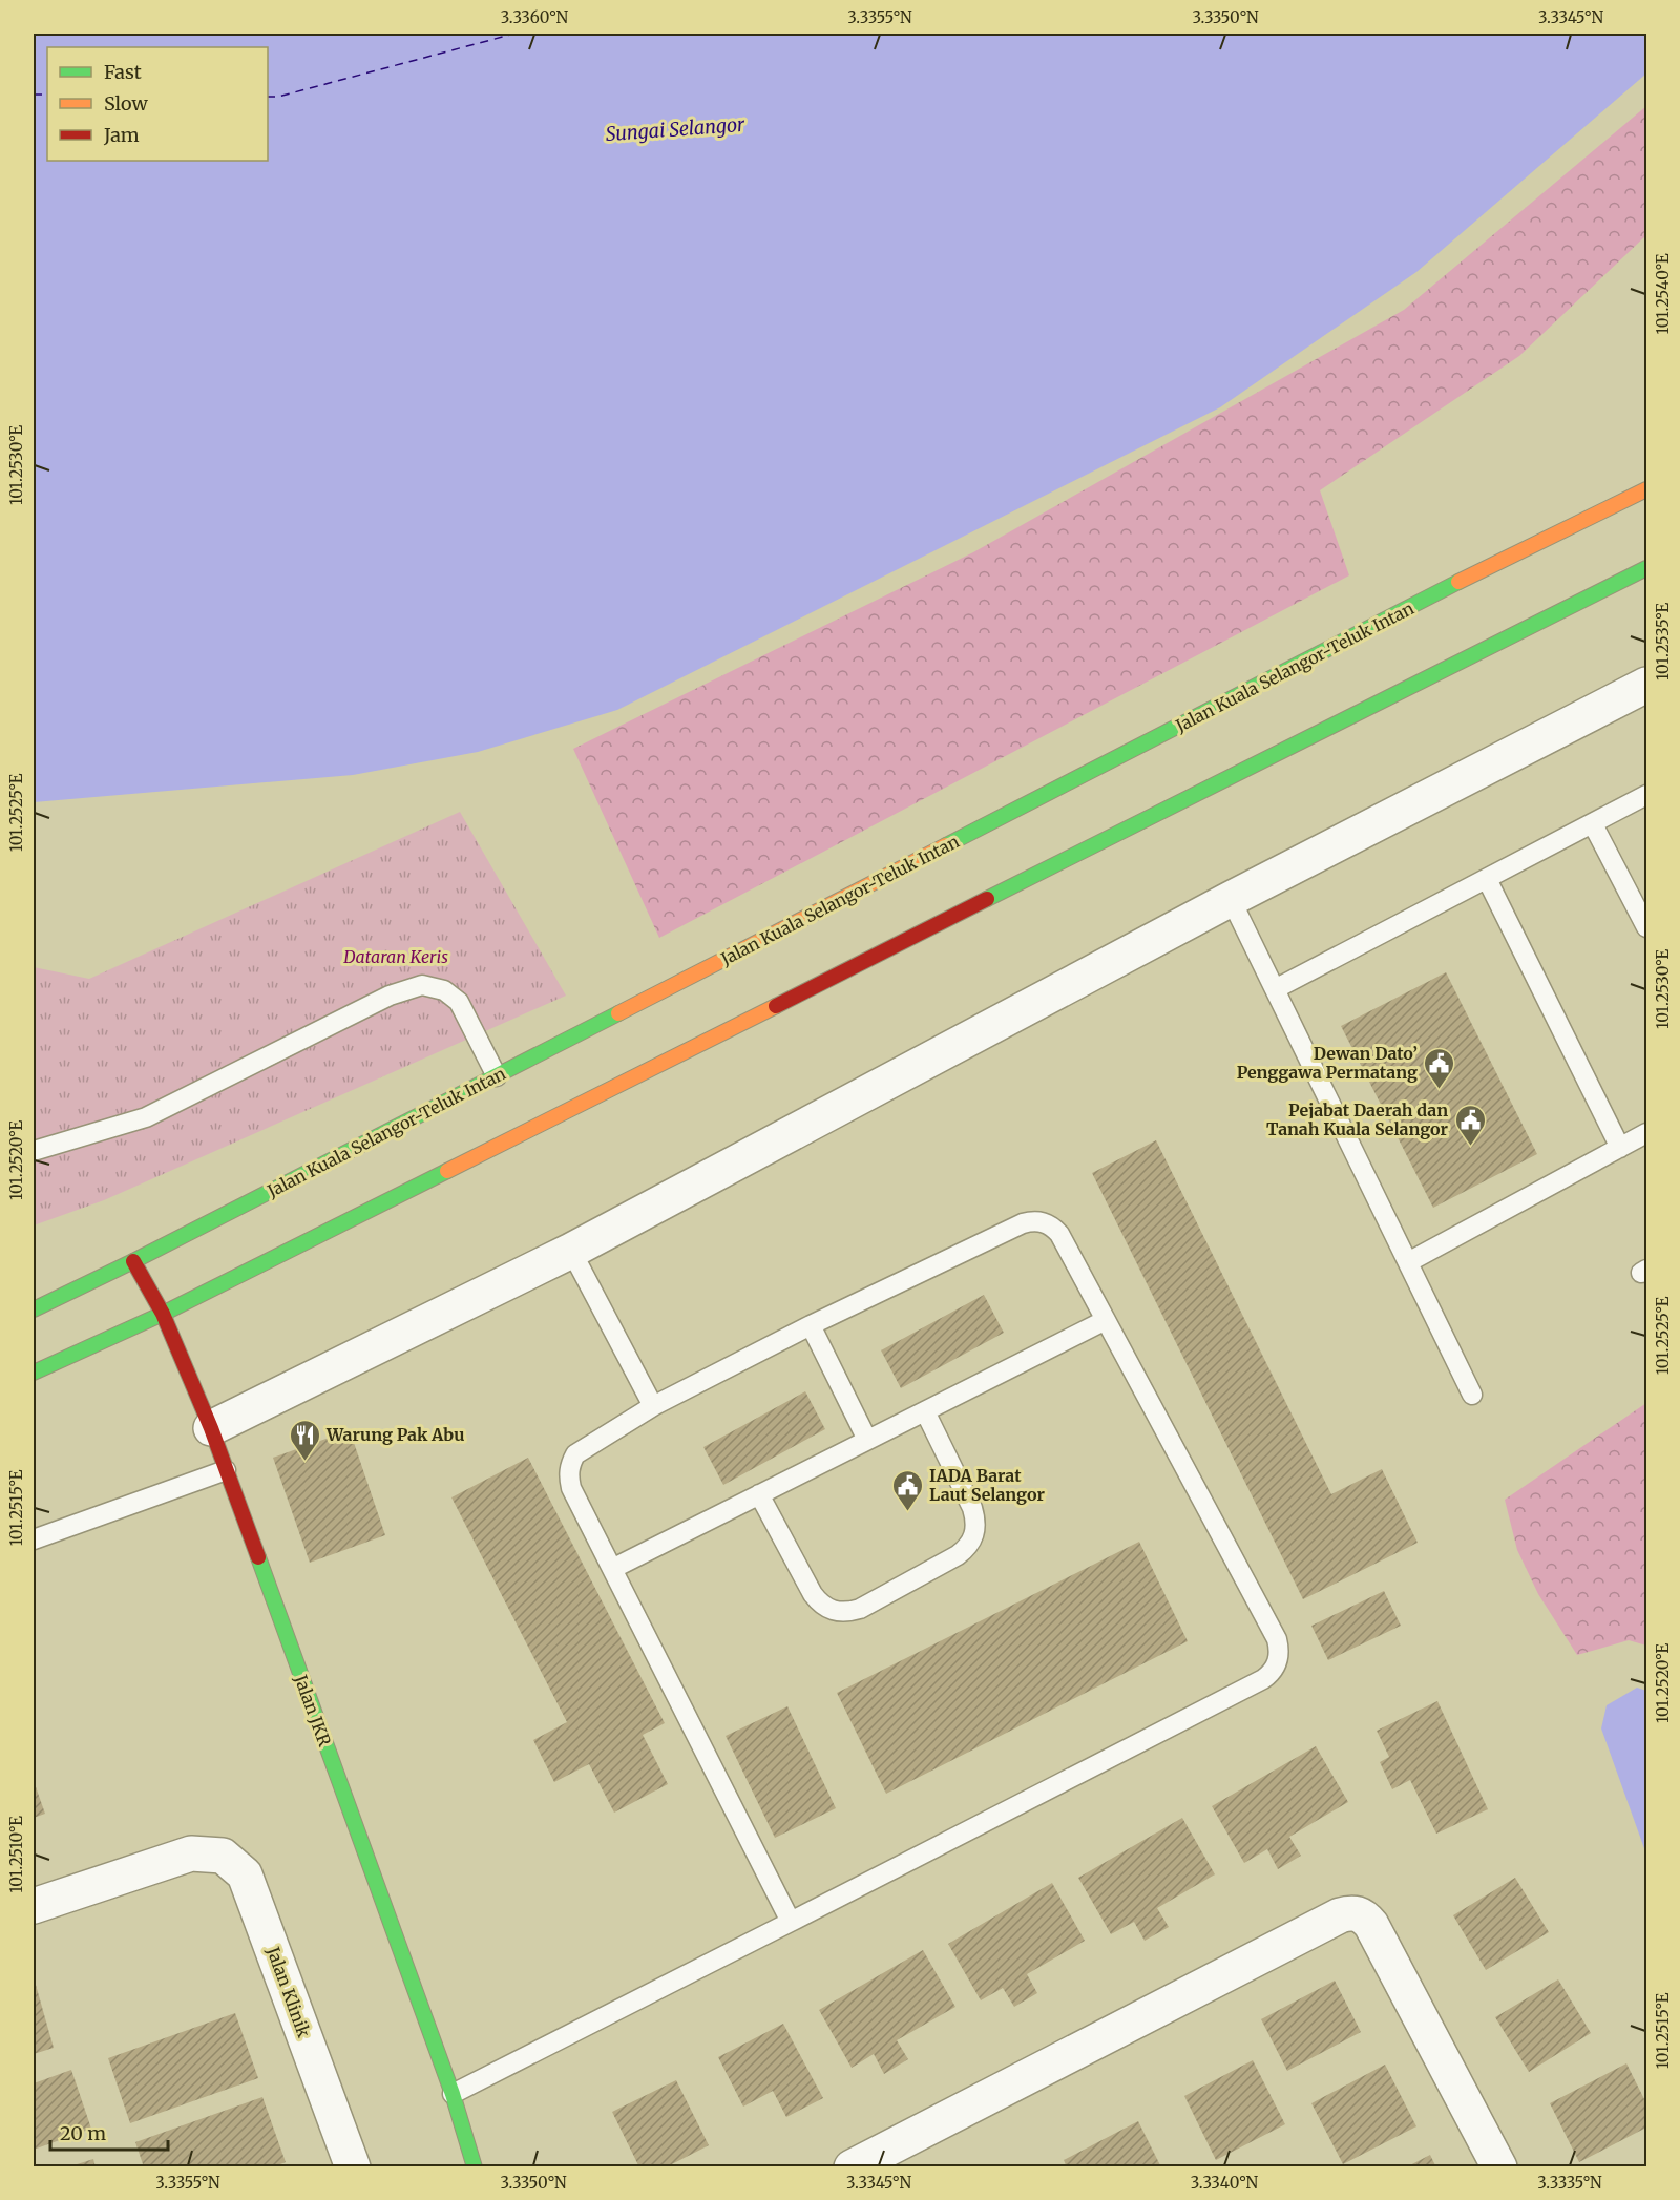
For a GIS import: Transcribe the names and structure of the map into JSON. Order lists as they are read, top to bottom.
{
  "streets": {
    "main road": ["Jalan Kuala Selangor-Teluk Intan", "Jalan JKR"],
    "street": ["Jalan Klinik"]
  },
  "crossings": [
    ["Jalan Kuala Selangor-Teluk Intan", "Jalan JKR"]
  ],
  "water": ["Sungai Selangor"],
  "parks": ["Dataran Keris"],
  "places": {
    "public building": ["Dewan Dato’ Penggawa Permatang", "Pejabat Daerah dan Tanah Kuala Selangor", "IADA Barat Laut Selangor"],
    "restaurant": ["Warung Pak Abu"]
  },
  "legend": ["Fast", "Slow", "Jam"],
  "scale_bar": "20 m",
  "coordinates": [
    "3.3360°N",
    "3.3355°N",
    "3.3350°N",
    "3.3345°N",
    "101.2540°E",
    "101.2530°E",
    "101.2535°E",
    "101.2525°E",
    "101.2520°E",
    "101.2515°E",
    "101.2510°E",
    "3.3340°N",
    "3.3335°N"
  ]
}
